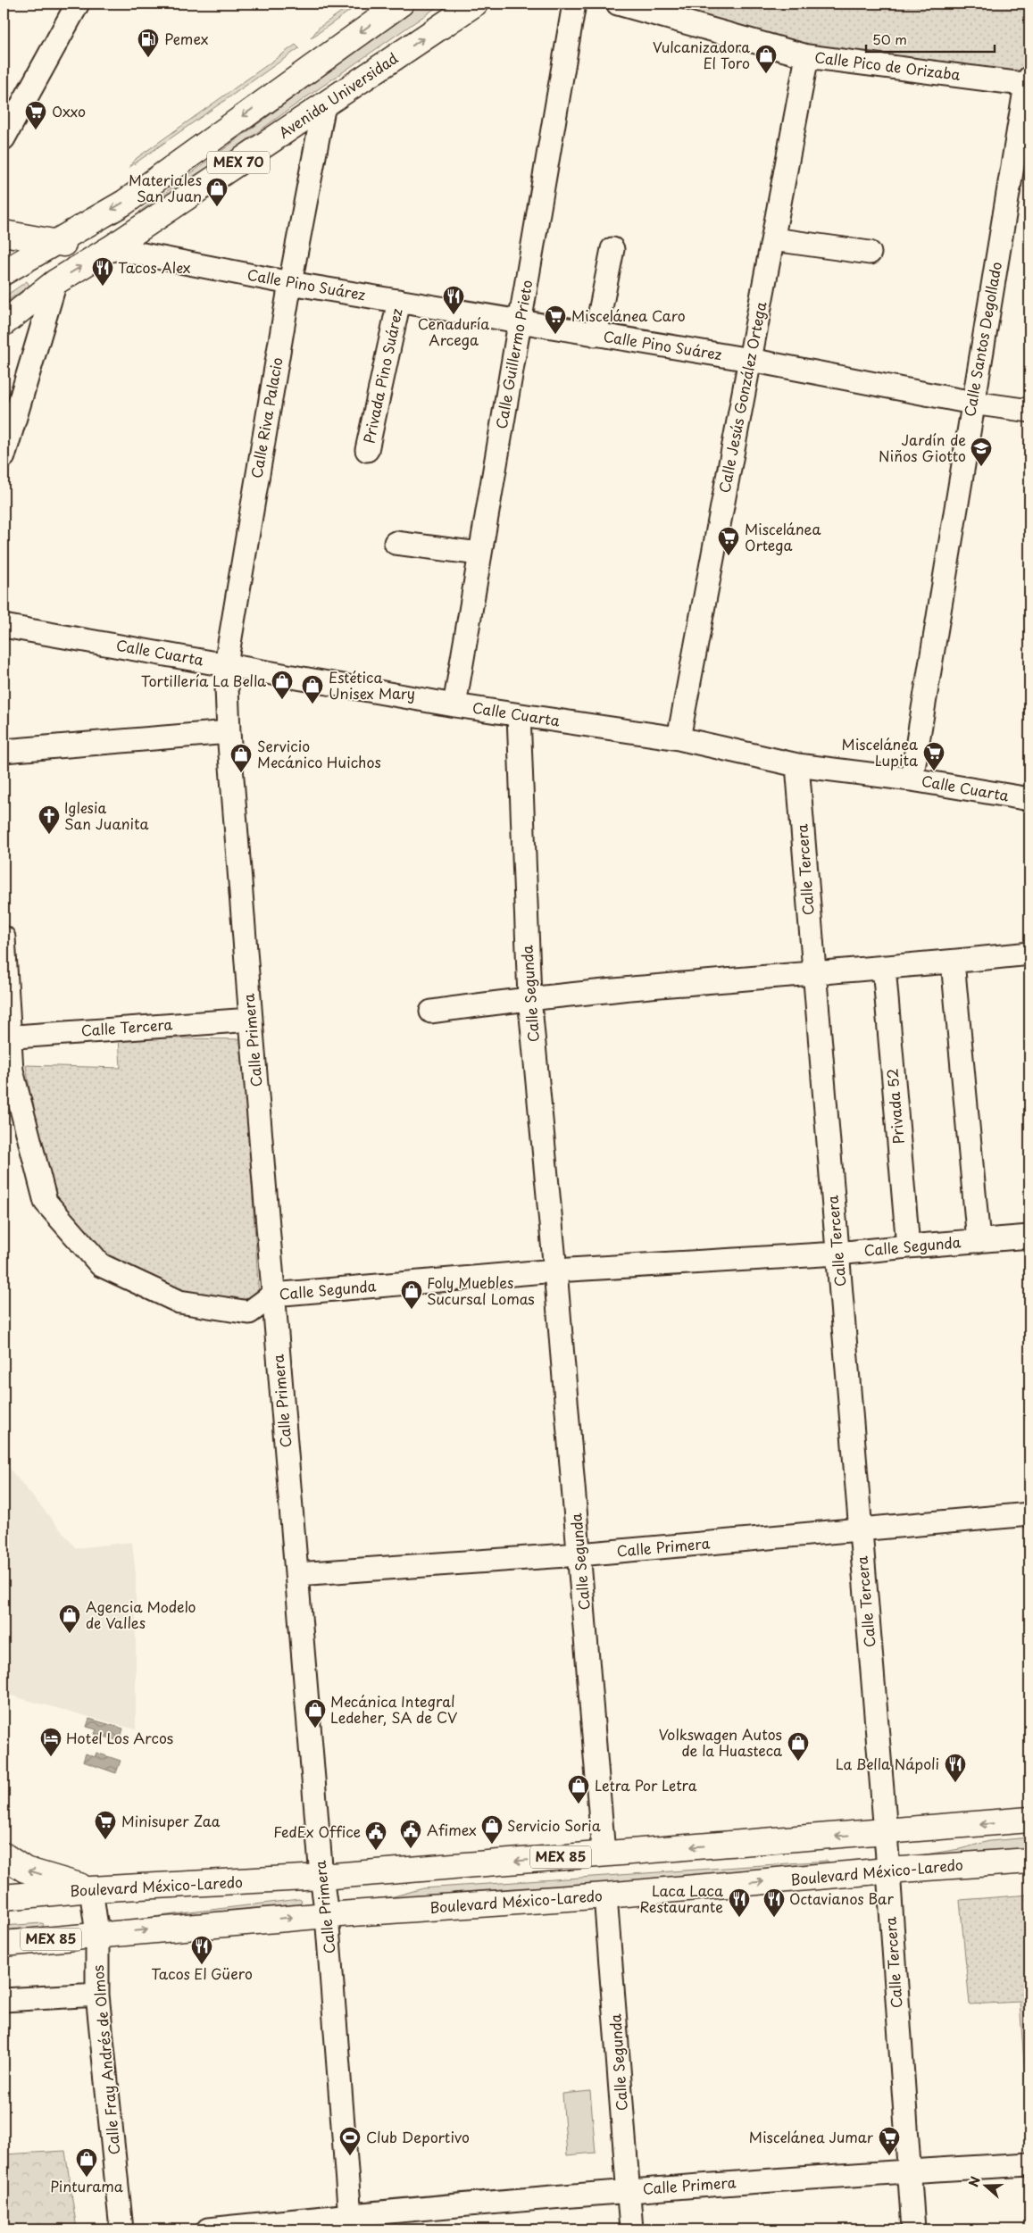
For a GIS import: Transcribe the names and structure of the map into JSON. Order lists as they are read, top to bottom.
{
  "streets": {
    "main road": [
      "Avenida Universidad",
      "MEX 70",
      "MEX 85",
      "Boulevard México-Laredo"
    ],
    "street": [
      "Calle Pico de Orizaba",
      "Calle Pino Suárez",
      "Calle Santos Degollado",
      "Calle Guillermo Prieto",
      "Privada Pino Suárez",
      "Calle Jesús González Ortega",
      "Calle Riva Palacio",
      "Calle Cuarta",
      "Calle Tercera",
      "Calle Segunda",
      "Calle Primera",
      "Privada 52",
      "Calle Fray Andrés de Olmos"
    ]
  },
  "crossings": [
    ["Calle Pico de Orizaba", "Calle Santos Degollado"],
    ["Calle Pico de Orizaba", "Calle Jesús González Ortega"],
    ["Avenida Universidad", "Calle Pino Suárez"],
    ["Avenida Universidad", "Calle Riva Palacio"],
    ["Calle Pino Suárez", "Calle Santos Degollado"],
    ["Calle Pino Suárez", "Calle Guillermo Prieto"],
    ["Calle Pino Suárez", "Privada Pino Suárez"],
    ["Calle Pino Suárez", "Calle Jesús González Ortega"],
    ["Calle Pino Suárez", "Calle Riva Palacio"],
    ["Calle Santos Degollado", "Calle Cuarta"],
    ["Calle Guillermo Prieto", "Calle Cuarta"],
    ["Calle Jesús González Ortega", "Calle Cuarta"],
    ["Calle Riva Palacio", "Calle Cuarta"],
    ["Calle Riva Palacio", "Calle Primera"],
    ["Calle Cuarta", "Calle Tercera"],
    ["Calle Cuarta", "Calle Segunda"],
    ["Calle Tercera", "Calle Segunda"],
    ["Calle Tercera", "Calle Primera"],
    ["Calle Tercera", "Boulevard México-Laredo"],
    ["Calle Segunda", "Calle Primera"],
    ["Calle Segunda", "Privada 52"],
    ["Calle Segunda", "Boulevard México-Laredo"],
    ["Calle Primera", "Boulevard México-Laredo"],
    ["Boulevard México-Laredo", "Calle Fray Andrés de Olmos"]
  ],
  "places": {
    "fuel station": ["Pemex"],
    "shop": [
      "Vulcanizadora El Toro",
      "Materiales San Juan",
      "Tortillería La Bella",
      "Estética Unisex Mary",
      "Servicio Mecánico Huichos",
      "Foly Muebles Sucursal Lomas",
      "Agencia Modelo de Valles",
      "Mecánica Integral Ledeher, SA de CV",
      "Volkswagen Autos de la Huasteca",
      "Letra Por Letra",
      "Servicio Soria",
      "Pinturama"
    ],
    "supermarket": [
      "Oxxo",
      "Miscelánea Caro",
      "Miscelánea Ortega",
      "Miscelánea Lupita",
      "Minisuper Zaa",
      "Miscelánea Jumar"
    ],
    "restaurant": [
      "Tacos Alex",
      "Cenaduría Arcega",
      "La Bella Nápoli",
      "Laca Laca Restaurante",
      "Octavianos Bar",
      "Tacos El Güero"
    ],
    "school or university": ["Jardín de Niños Giotto"],
    "church": ["Iglesia San Juanita"],
    "hotel": ["Hotel Los Arcos"],
    "public building": ["Afimex", "FedEx Office"],
    "sports": ["Club Deportivo"]
  },
  "scale_bar": "50 m",
  "north": "left"
}
